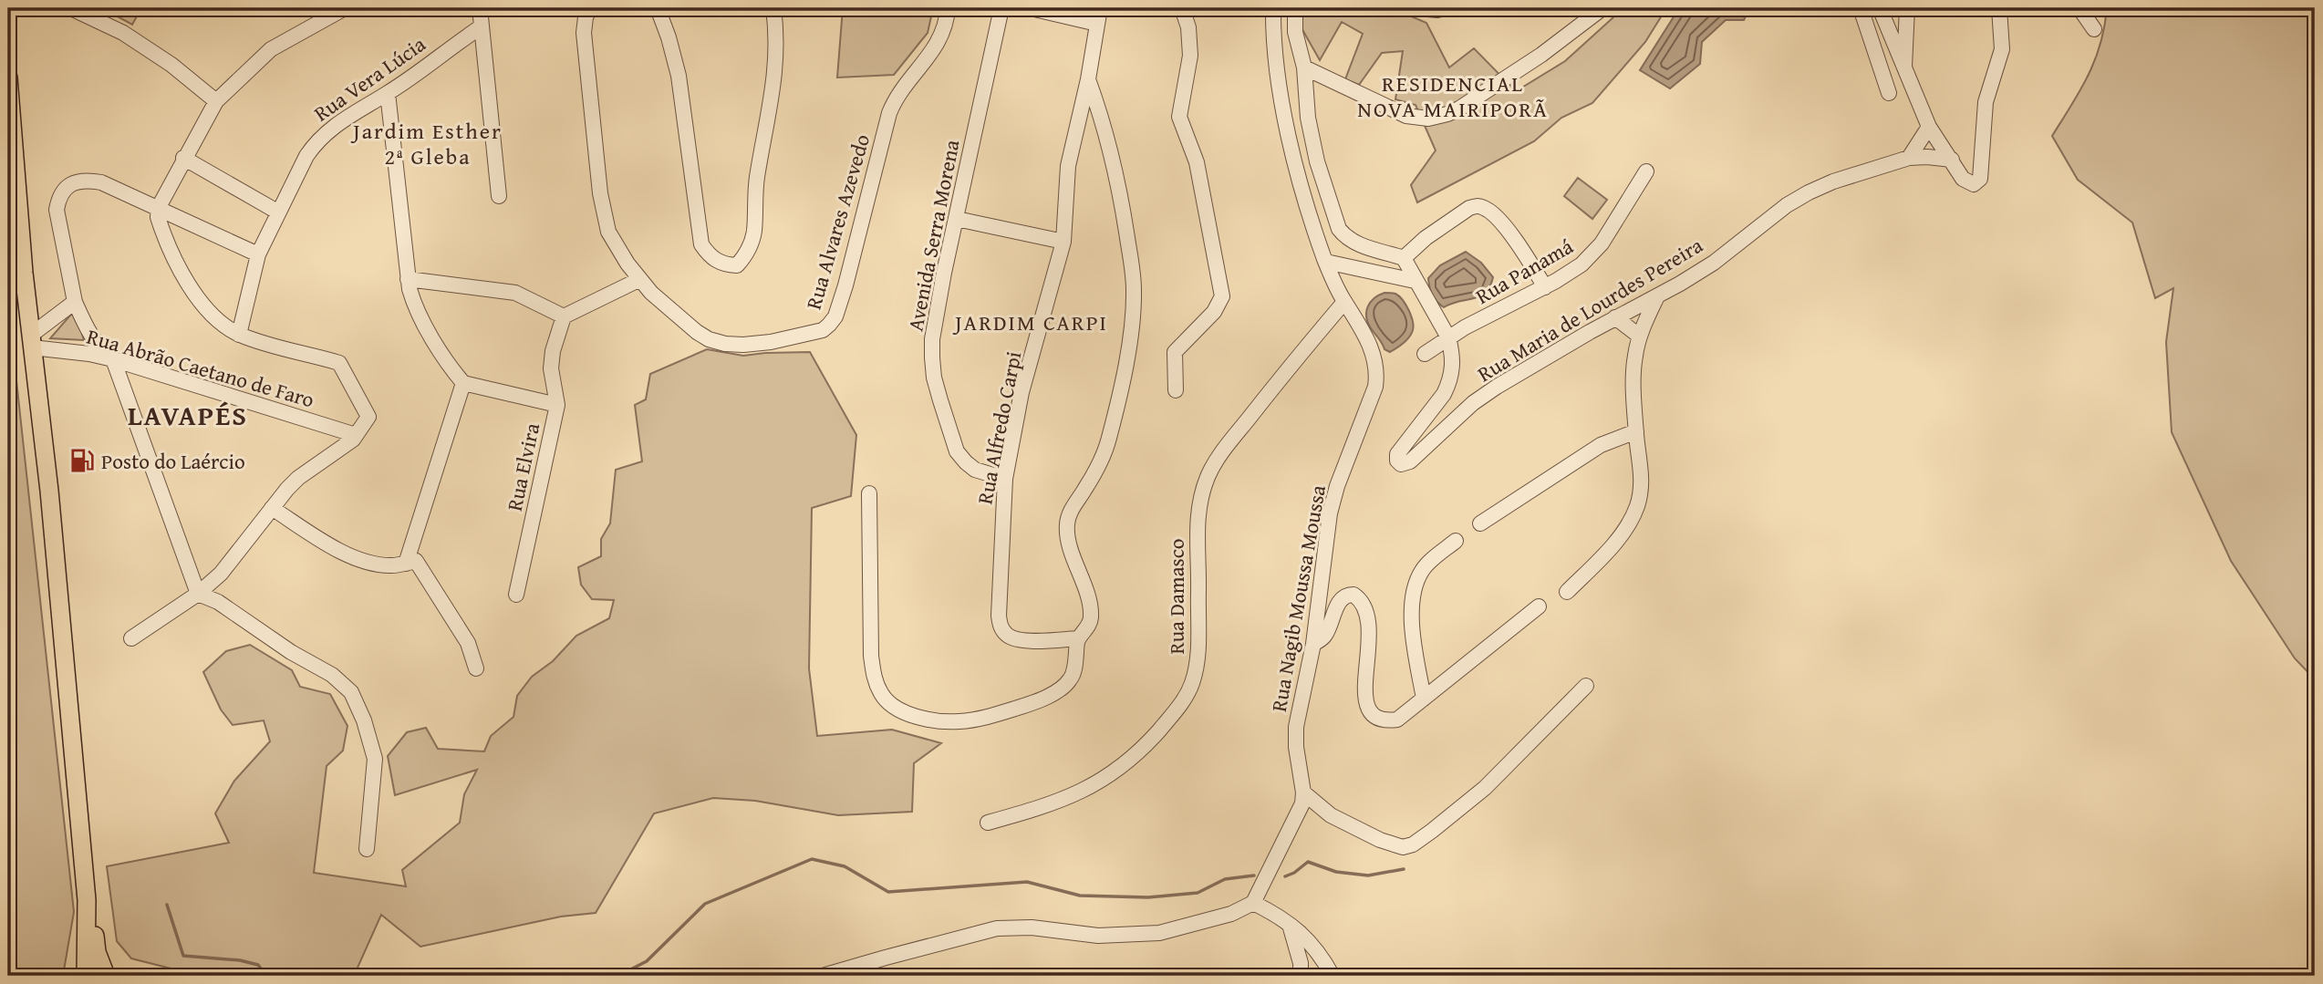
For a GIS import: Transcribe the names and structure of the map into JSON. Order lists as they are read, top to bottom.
{
  "streets": {
    "street": [
      "Rua Vera Lúcia",
      "Rua Alvares Azevedo",
      "Avenida Serra Morena",
      "Rua Panamá",
      "Rua Maria de Lourdes Pereira",
      "Rua Abrão Caetano de Faro",
      "Rua Alfredo Carpi",
      "Rua Elvira",
      "Rua Damasco",
      "Rua Nagib Moussa Moussa"
    ]
  },
  "crossings": [
    ["Avenida Serra Morena", "Rua Alfredo Carpi"],
    ["Rua Panamá", "Rua Maria de Lourdes Pereira"],
    ["Rua Damasco", "Rua Nagib Moussa Moussa"]
  ],
  "districts": [
    "RESIDENCIAL NOVA MAIRIPORÃ",
    "Jardim Esther 2ª Gleba",
    "JARDIM CARPI",
    "LAVAPÉS"
  ],
  "places": {
    "fuel station": ["Posto do Laércio"]
  }
}
